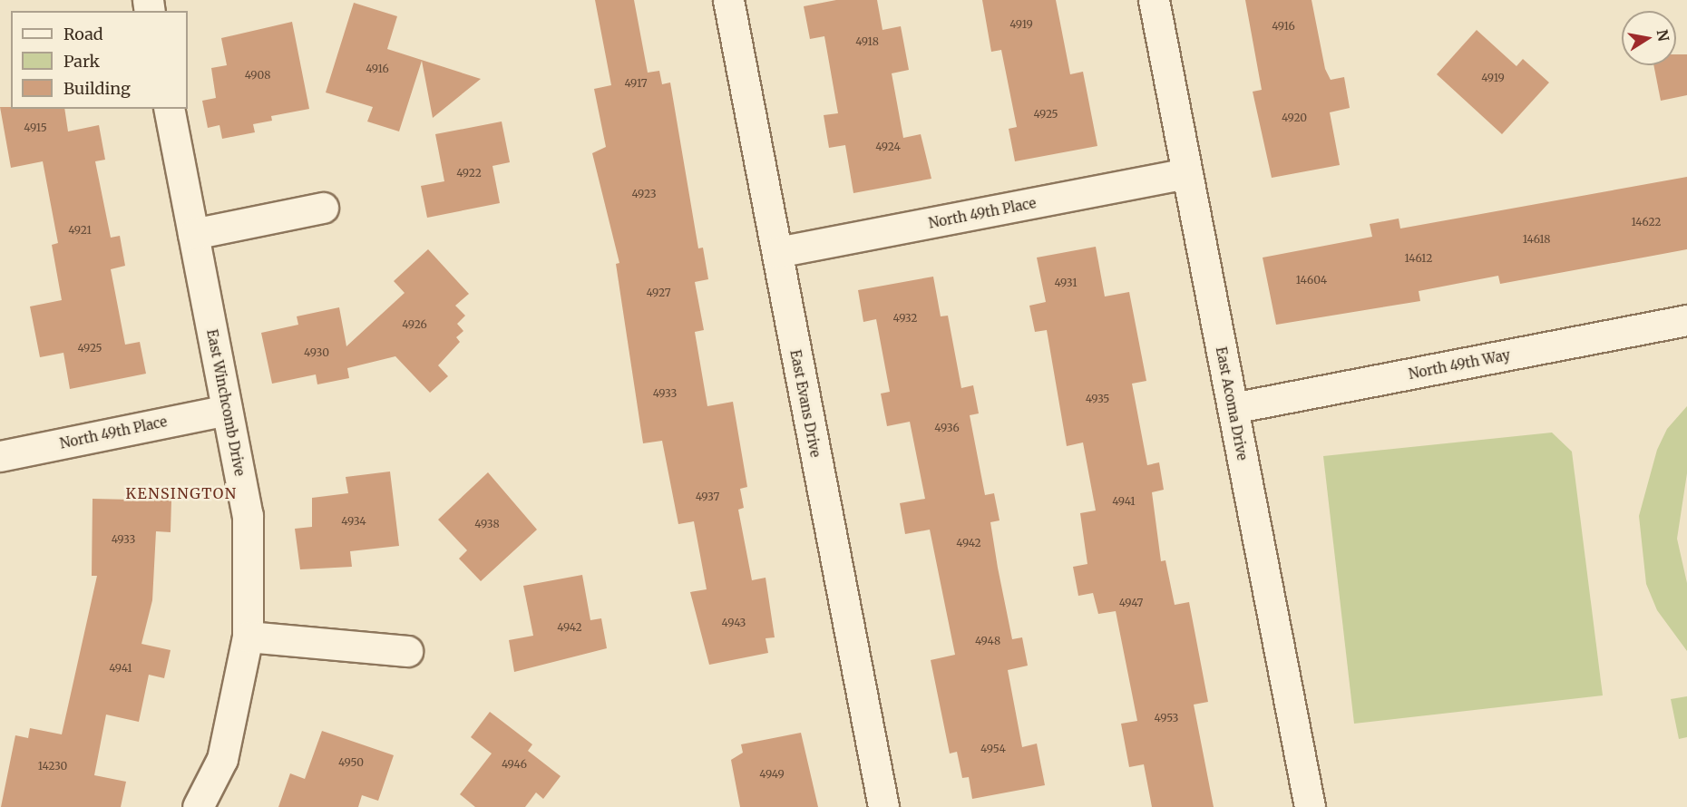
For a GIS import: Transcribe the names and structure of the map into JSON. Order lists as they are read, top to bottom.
{
  "streets": {
    "street": [
      "North 49th Place",
      "North 49th Way",
      "East Winchcomb Drive",
      "East Evans Drive",
      "East Acoma Drive"
    ]
  },
  "crossings": [
    ["North 49th Place", "East Winchcomb Drive"],
    ["North 49th Place", "East Evans Drive"],
    ["North 49th Place", "East Acoma Drive"],
    ["North 49th Way", "East Acoma Drive"]
  ],
  "districts": ["KENSINGTON"],
  "house_numbers": [
    "4919",
    "4916",
    "4918",
    "4916",
    "4908",
    "4919",
    "4917",
    "4925",
    "4920",
    "4915",
    "4924",
    "4922",
    "4923",
    "14622",
    "4921",
    "14618",
    "14612",
    "14604",
    "4931",
    "4927",
    "4932",
    "4926",
    "4925",
    "4930",
    "4933",
    "4935",
    "4936",
    "4937",
    "4941",
    "4934",
    "4938",
    "4933",
    "4942",
    "4947",
    "4943",
    "4942",
    "4948",
    "4941",
    "4953",
    "4954",
    "4950",
    "4946",
    "14230",
    "4949"
  ],
  "legend": ["Road", "Park", "Building"],
  "north": "right"
}
